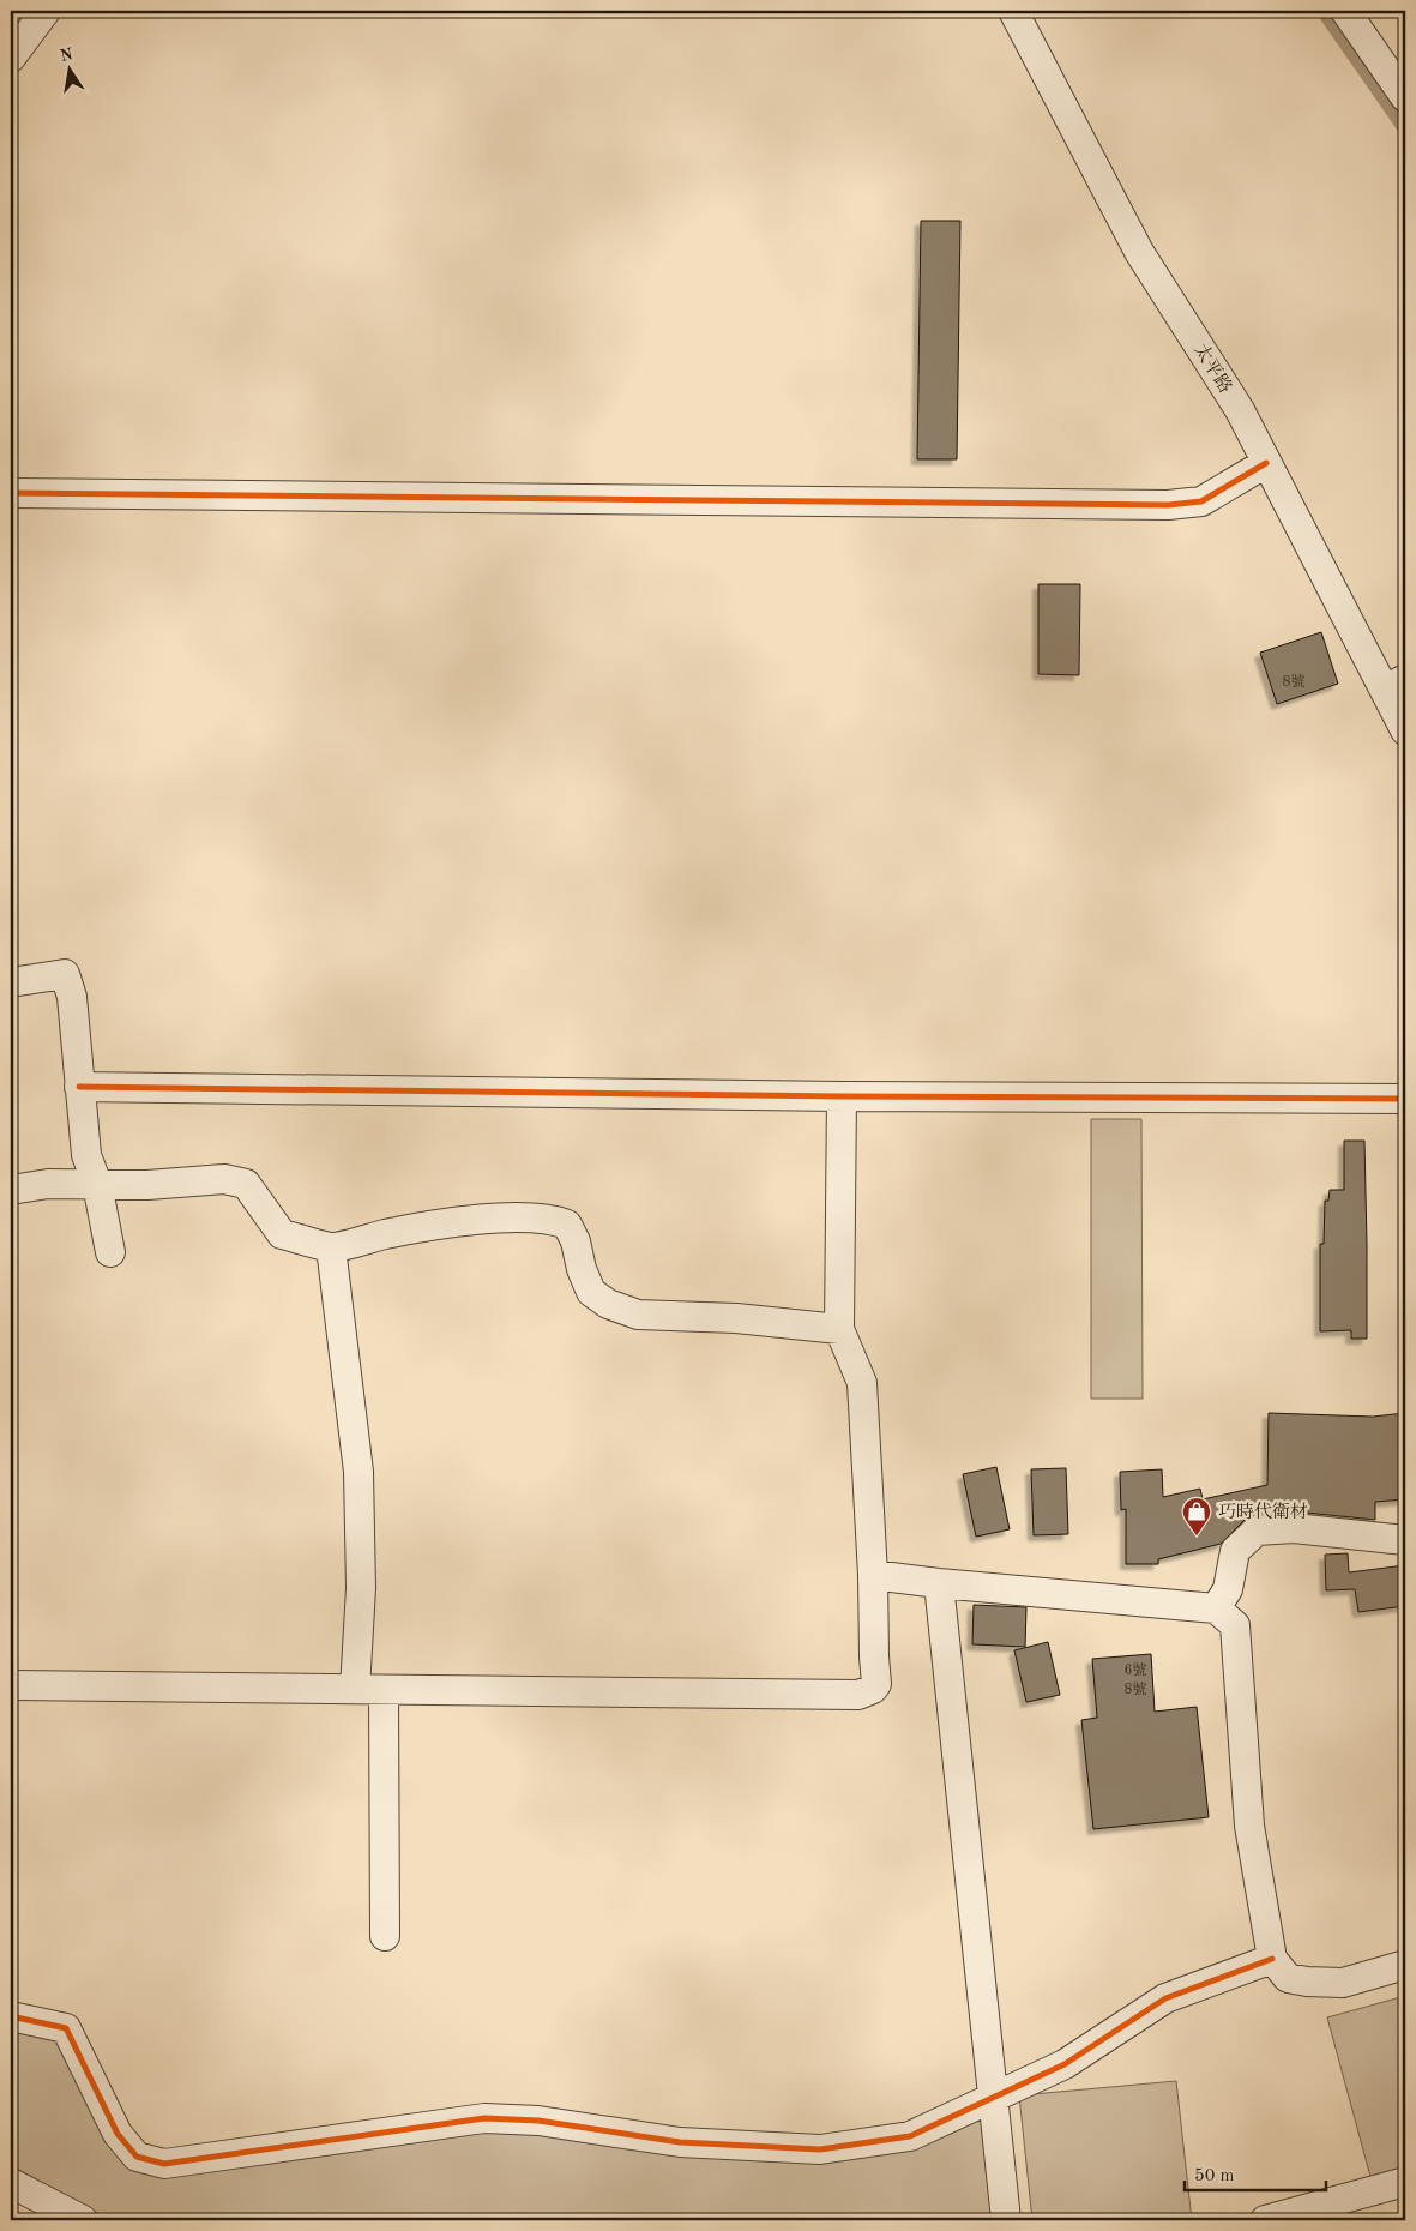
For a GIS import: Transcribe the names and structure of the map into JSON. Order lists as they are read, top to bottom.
{
  "streets": {
    "street": ["太平路"]
  },
  "places": {
    "shop": ["巧時代衛材"]
  },
  "house_numbers": ["8號", "6號", "8號"],
  "scale_bar": "50 m",
  "north": "top"
}
